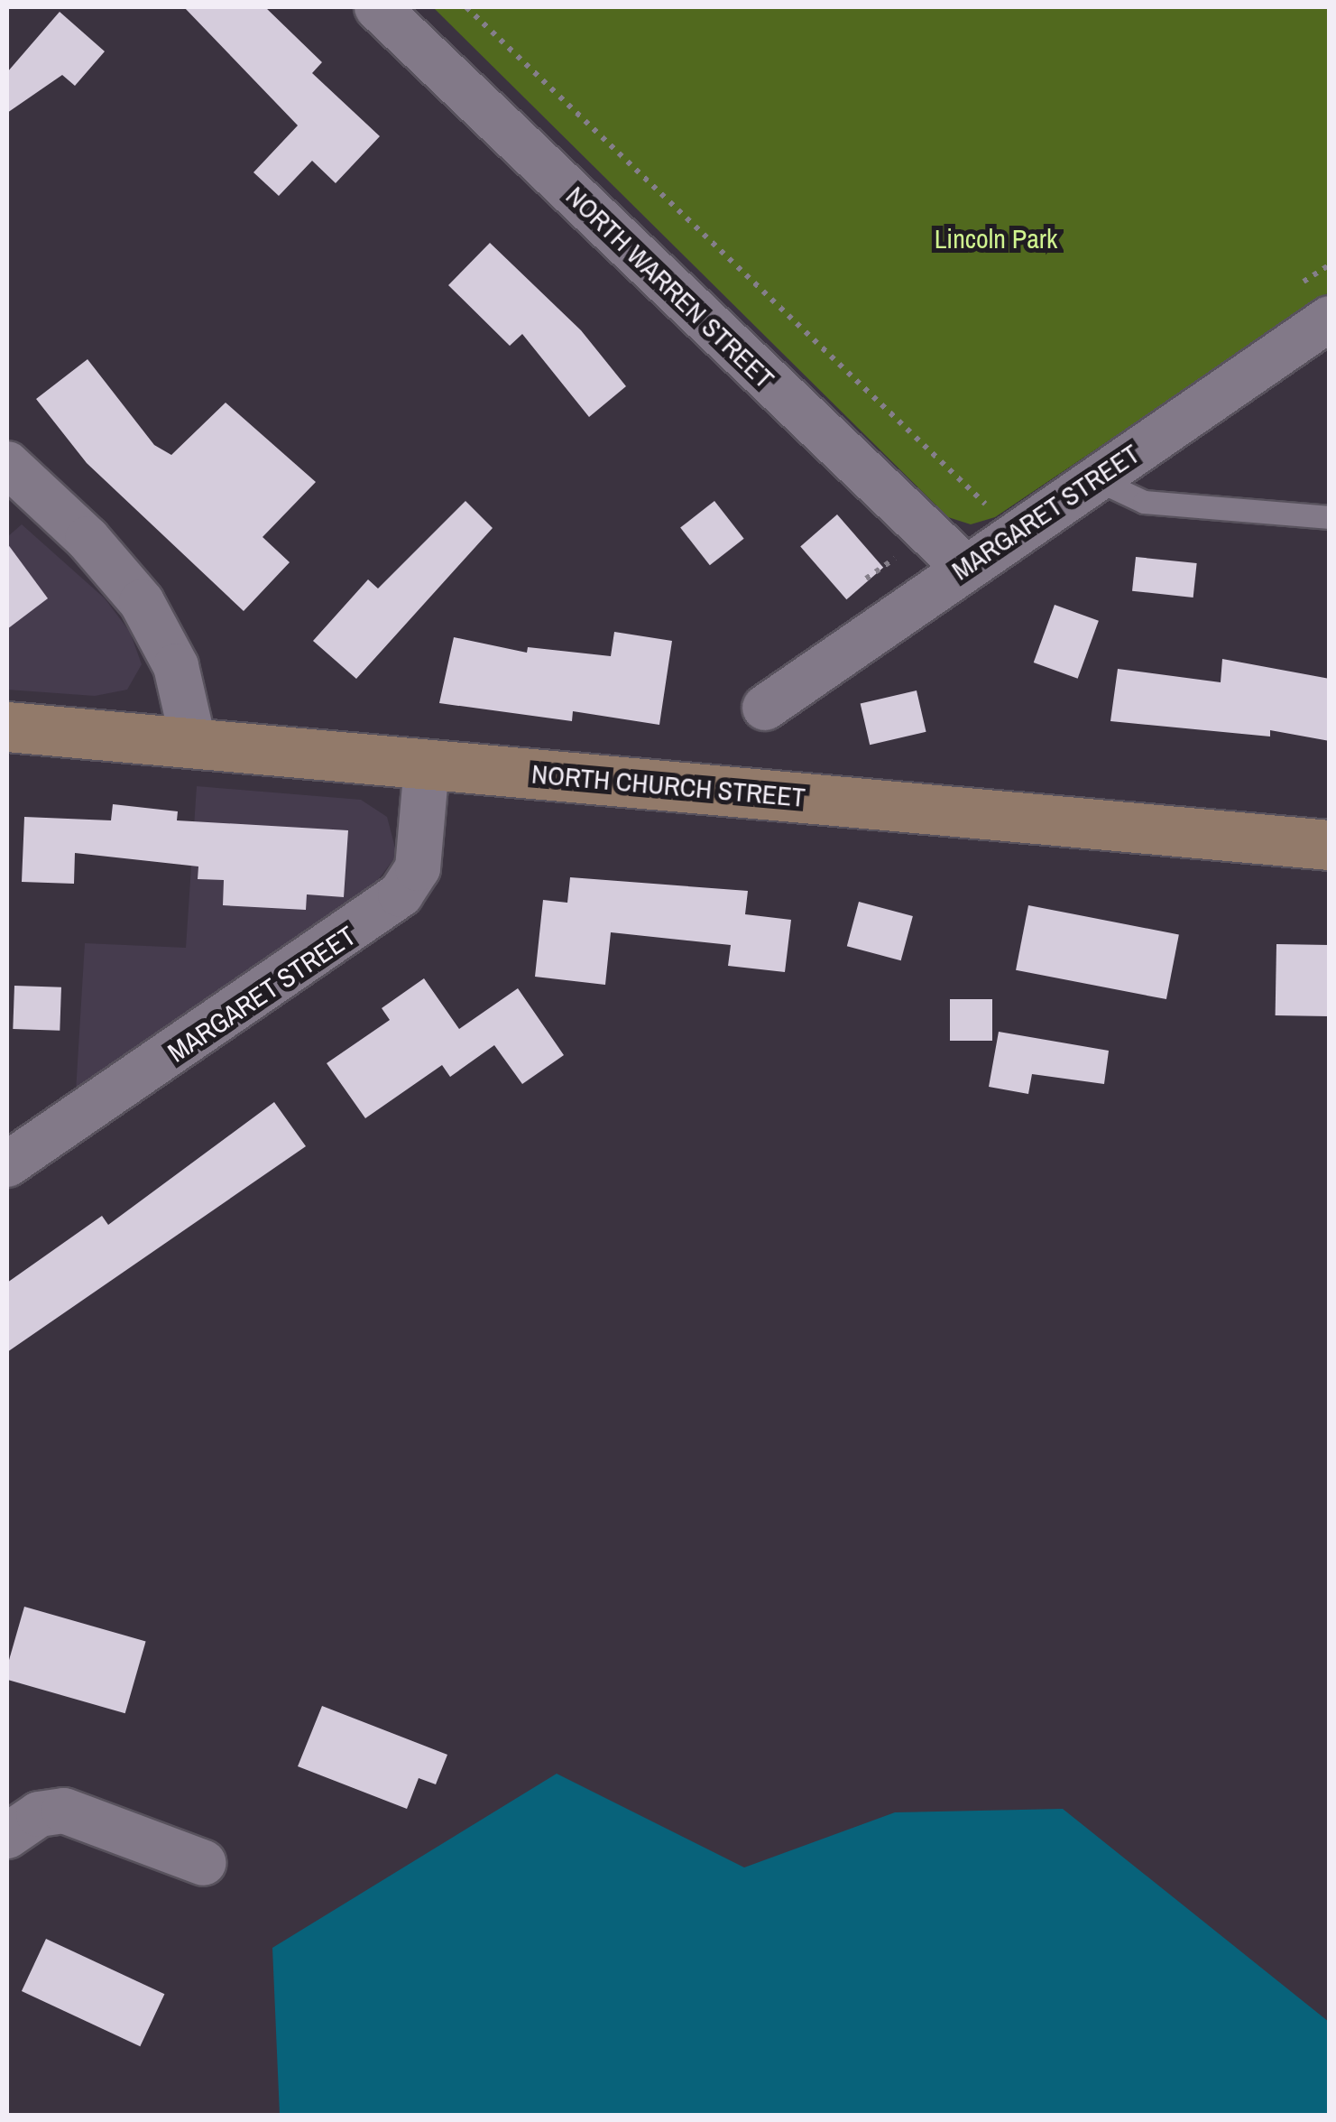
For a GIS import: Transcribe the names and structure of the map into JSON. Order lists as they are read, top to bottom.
{
  "streets": {
    "main road": ["NORTH CHURCH STREET"],
    "street": ["NORTH WARREN STREET", "MARGARET STREET"]
  },
  "crossings": [
    ["NORTH WARREN STREET", "MARGARET STREET"],
    ["MARGARET STREET", "NORTH CHURCH STREET"]
  ],
  "parks": ["Lincoln Park"]
}
